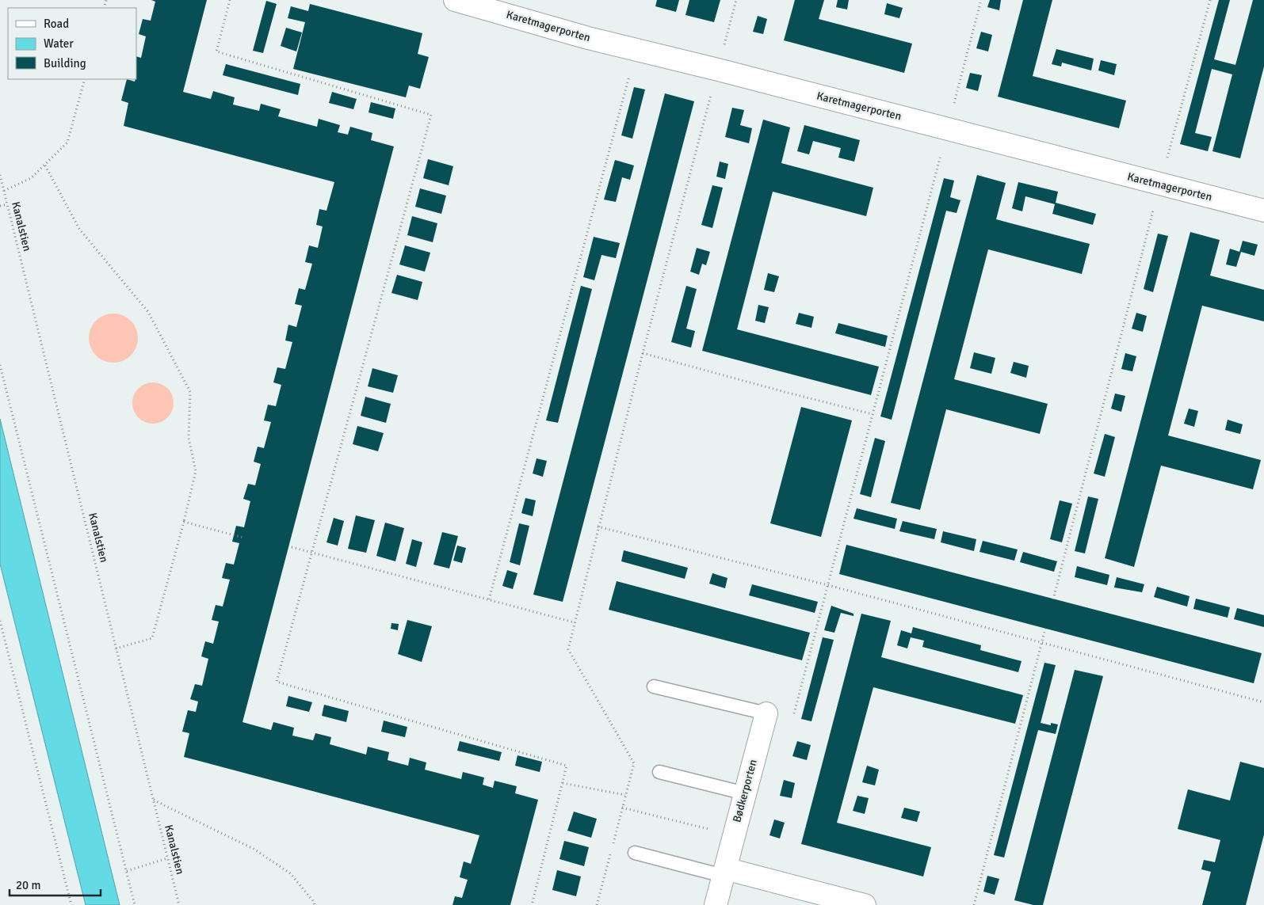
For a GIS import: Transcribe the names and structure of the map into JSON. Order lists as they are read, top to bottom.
{
  "streets": {
    "street": ["Karetmagerporten", "Bødkerporten"],
    "path": ["Kanalstien"]
  },
  "legend": ["Road", "Water", "Building"],
  "scale_bar": "20 m"
}
